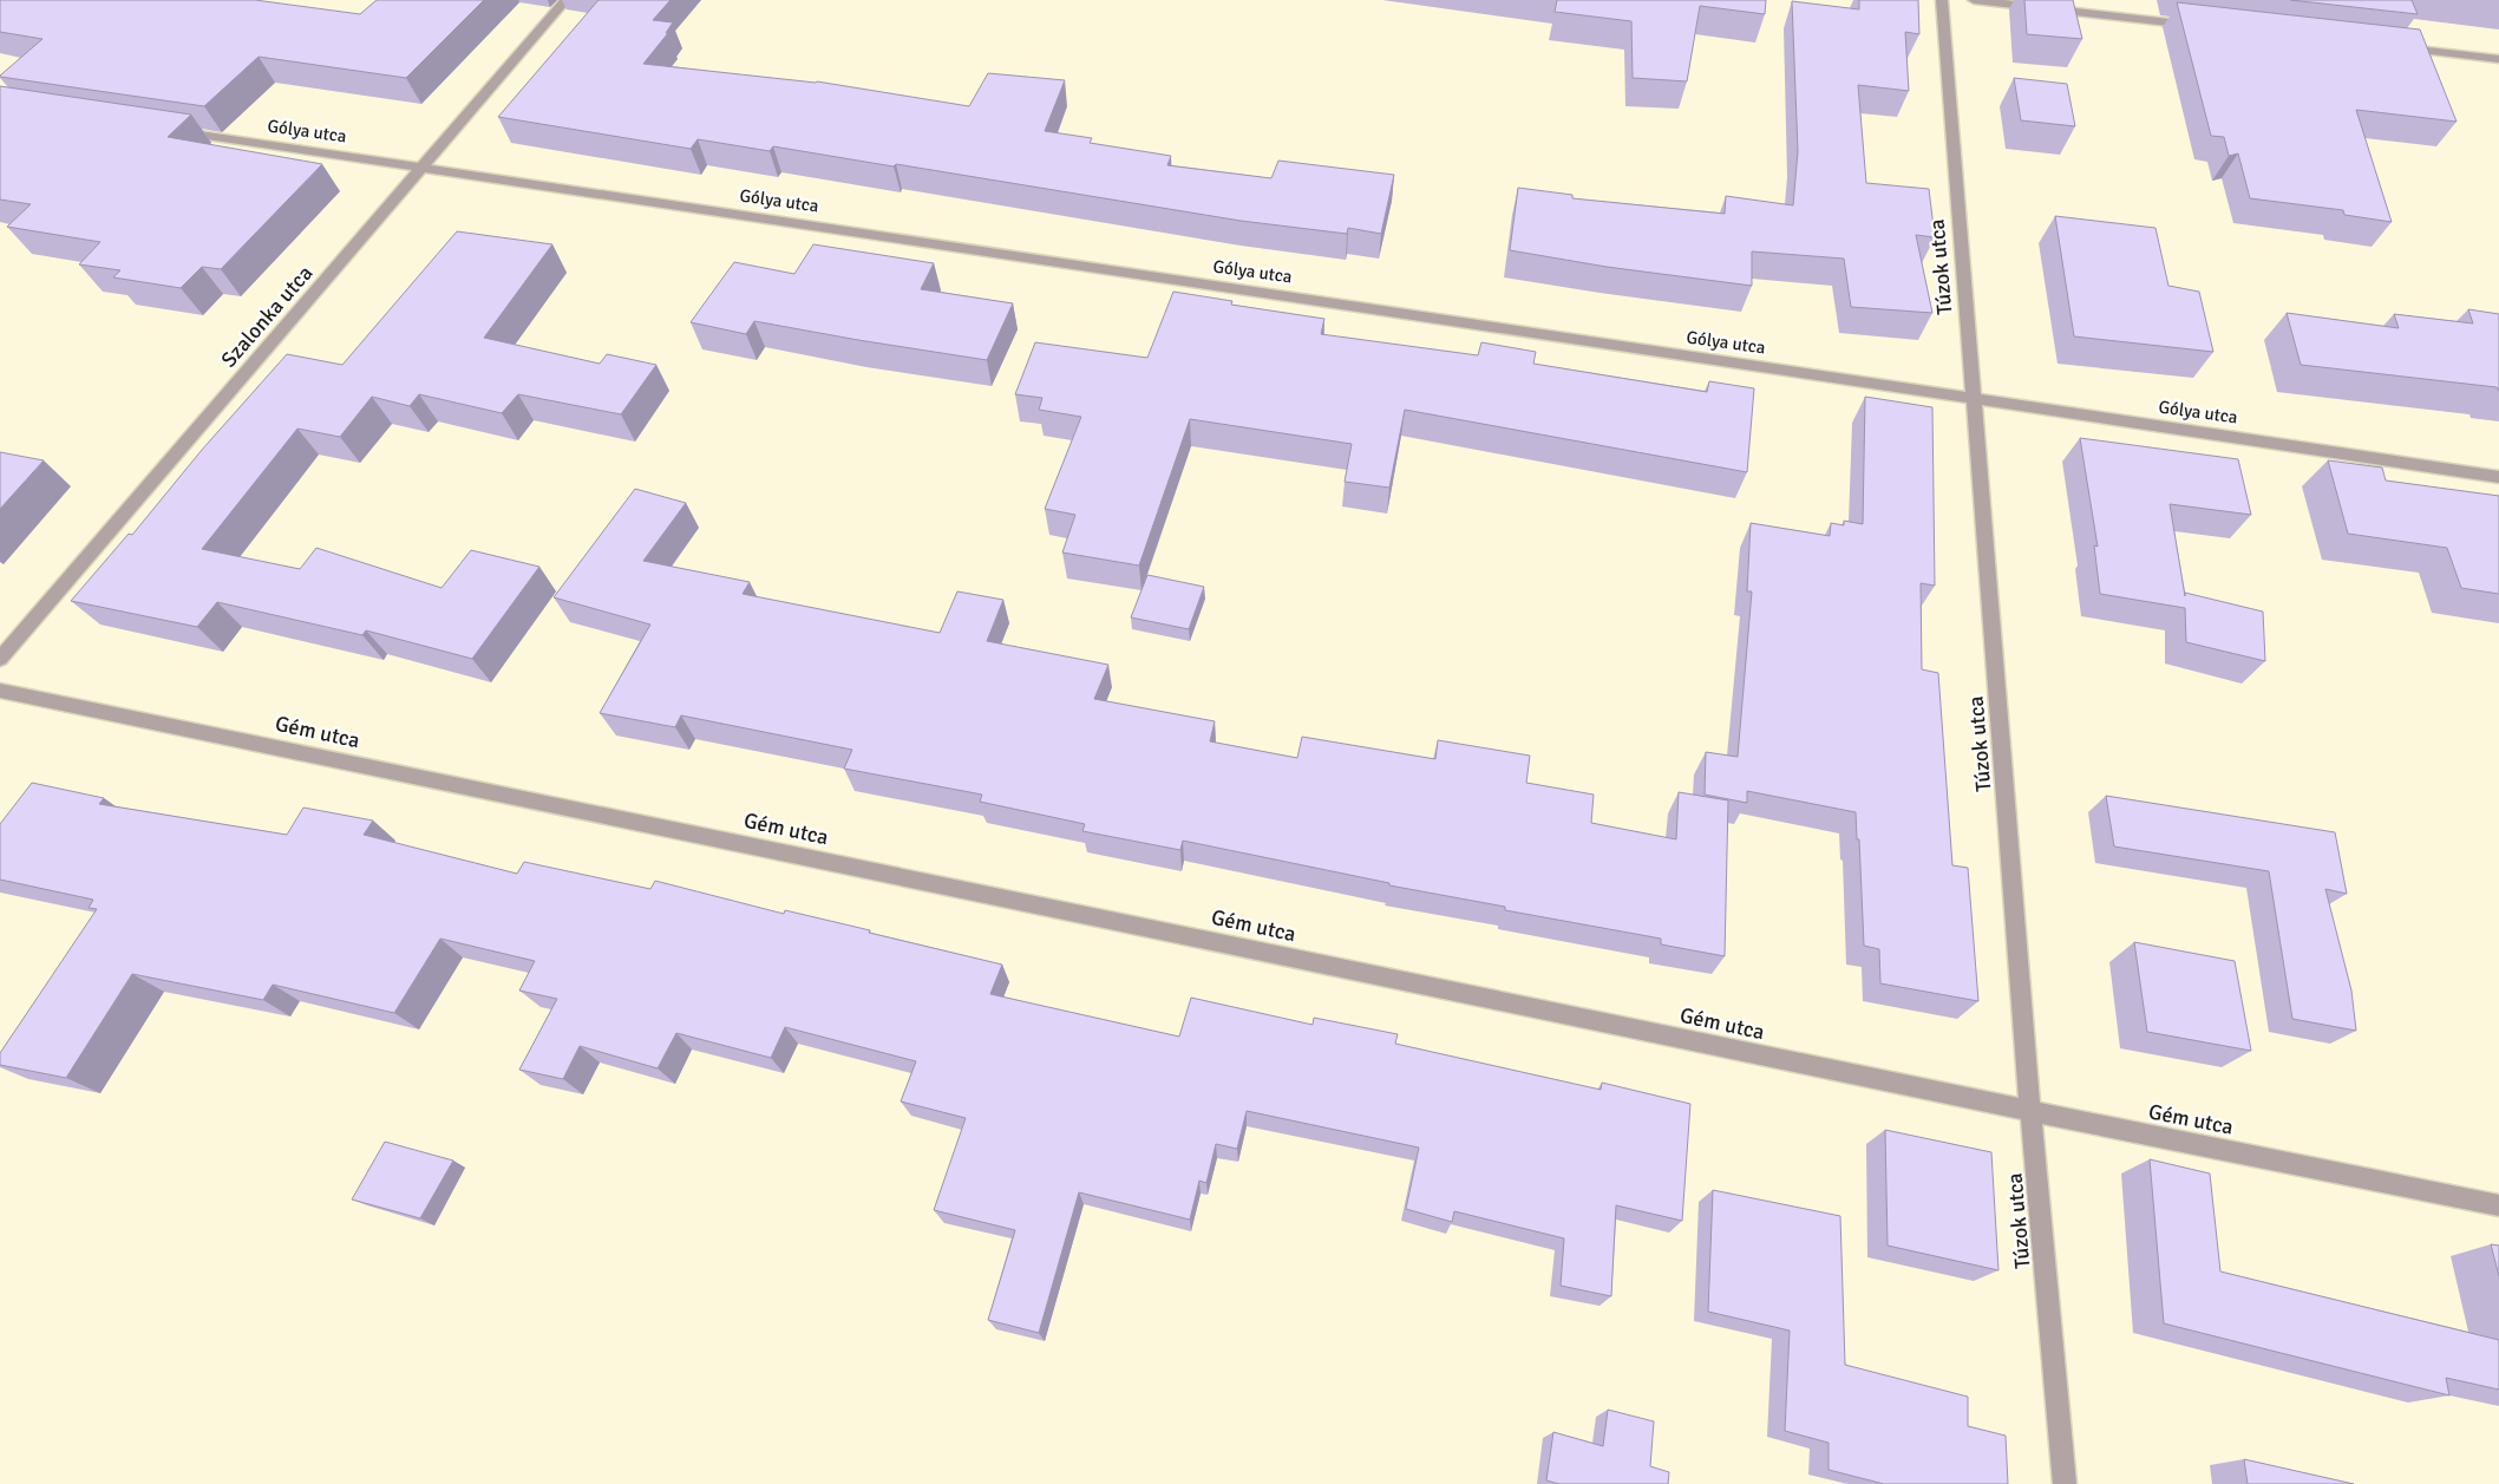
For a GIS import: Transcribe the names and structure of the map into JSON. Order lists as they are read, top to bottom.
{
  "streets": {
    "street": [
      "Gólya utca",
      "Túzok utca",
      "Szalonka utca",
      "Gém utca"
    ]
  },
  "crossings": [
    ["Gólya utca", "Túzok utca"],
    ["Gólya utca", "Szalonka utca"],
    ["Túzok utca", "Gém utca"]
  ]
}
